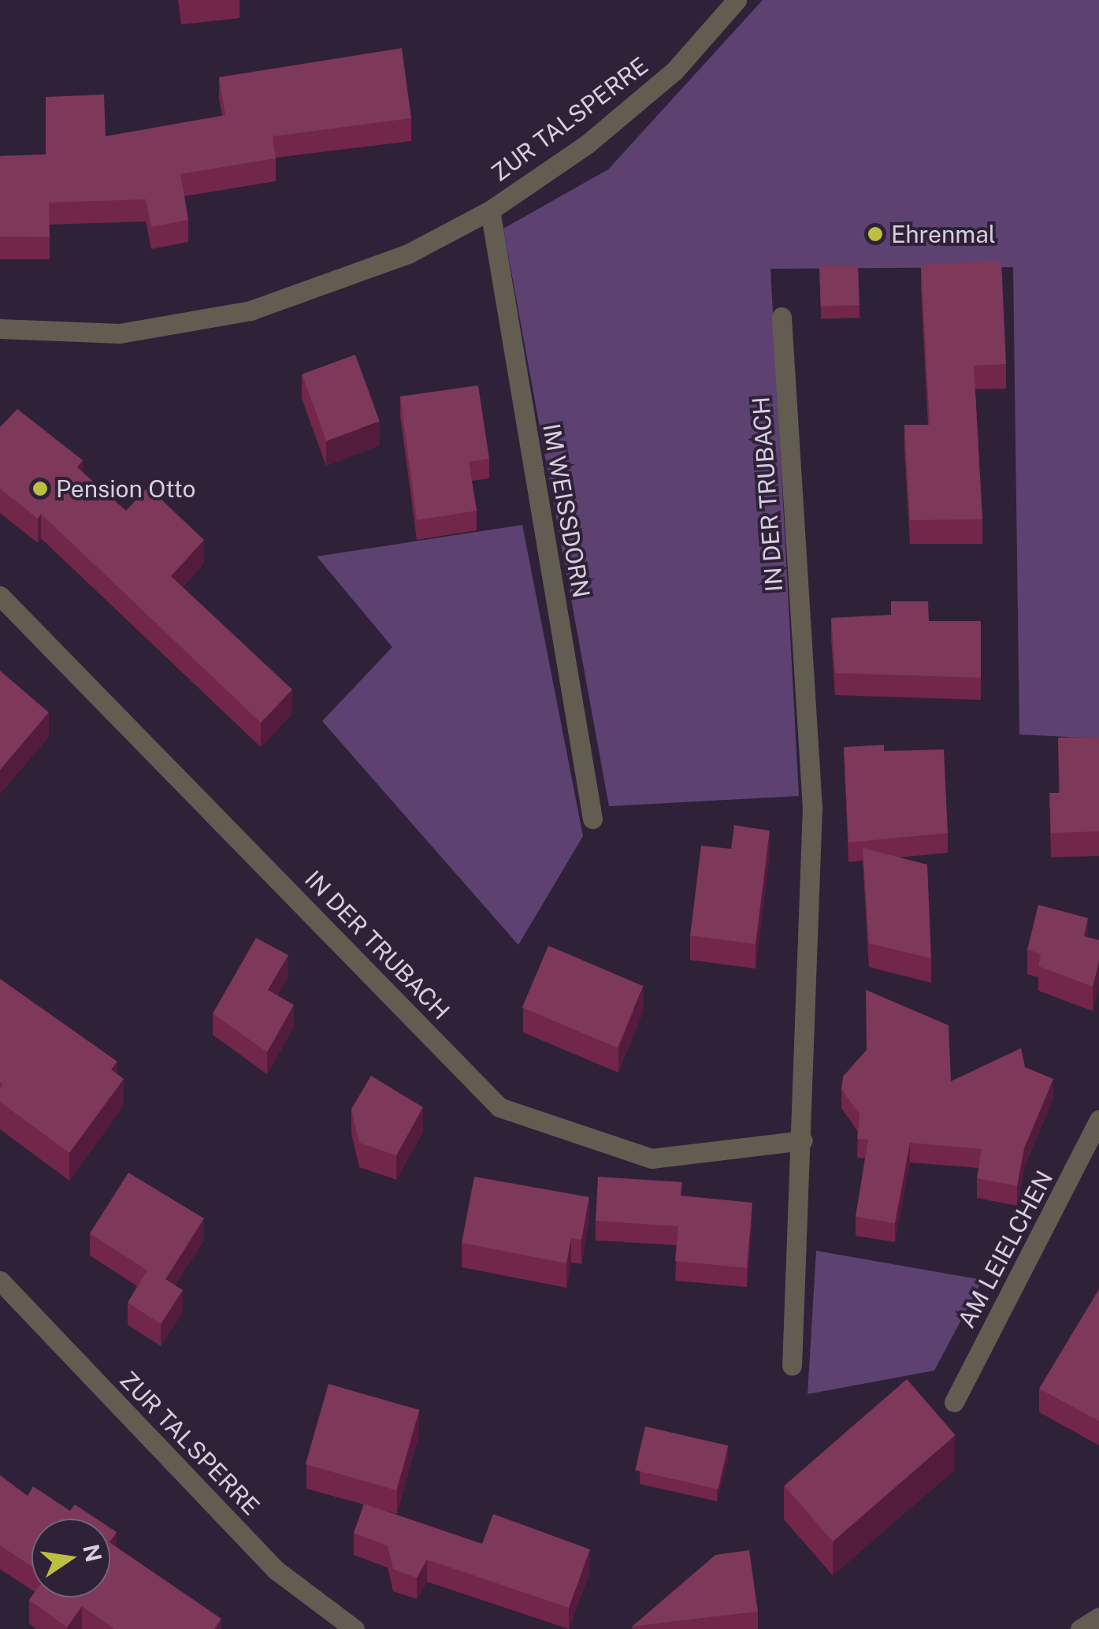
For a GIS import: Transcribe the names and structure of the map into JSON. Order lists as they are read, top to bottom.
{
  "streets": {
    "street": [
      "ZUR TALSPERRE",
      "IN DER TRUBACH",
      "IM WEISSDORN",
      "AM LEIELCHEN"
    ]
  },
  "crossings": [
    ["ZUR TALSPERRE", "IM WEISSDORN"]
  ],
  "places": ["Ehrenmal", "Pension Otto"],
  "north": "right"
}
